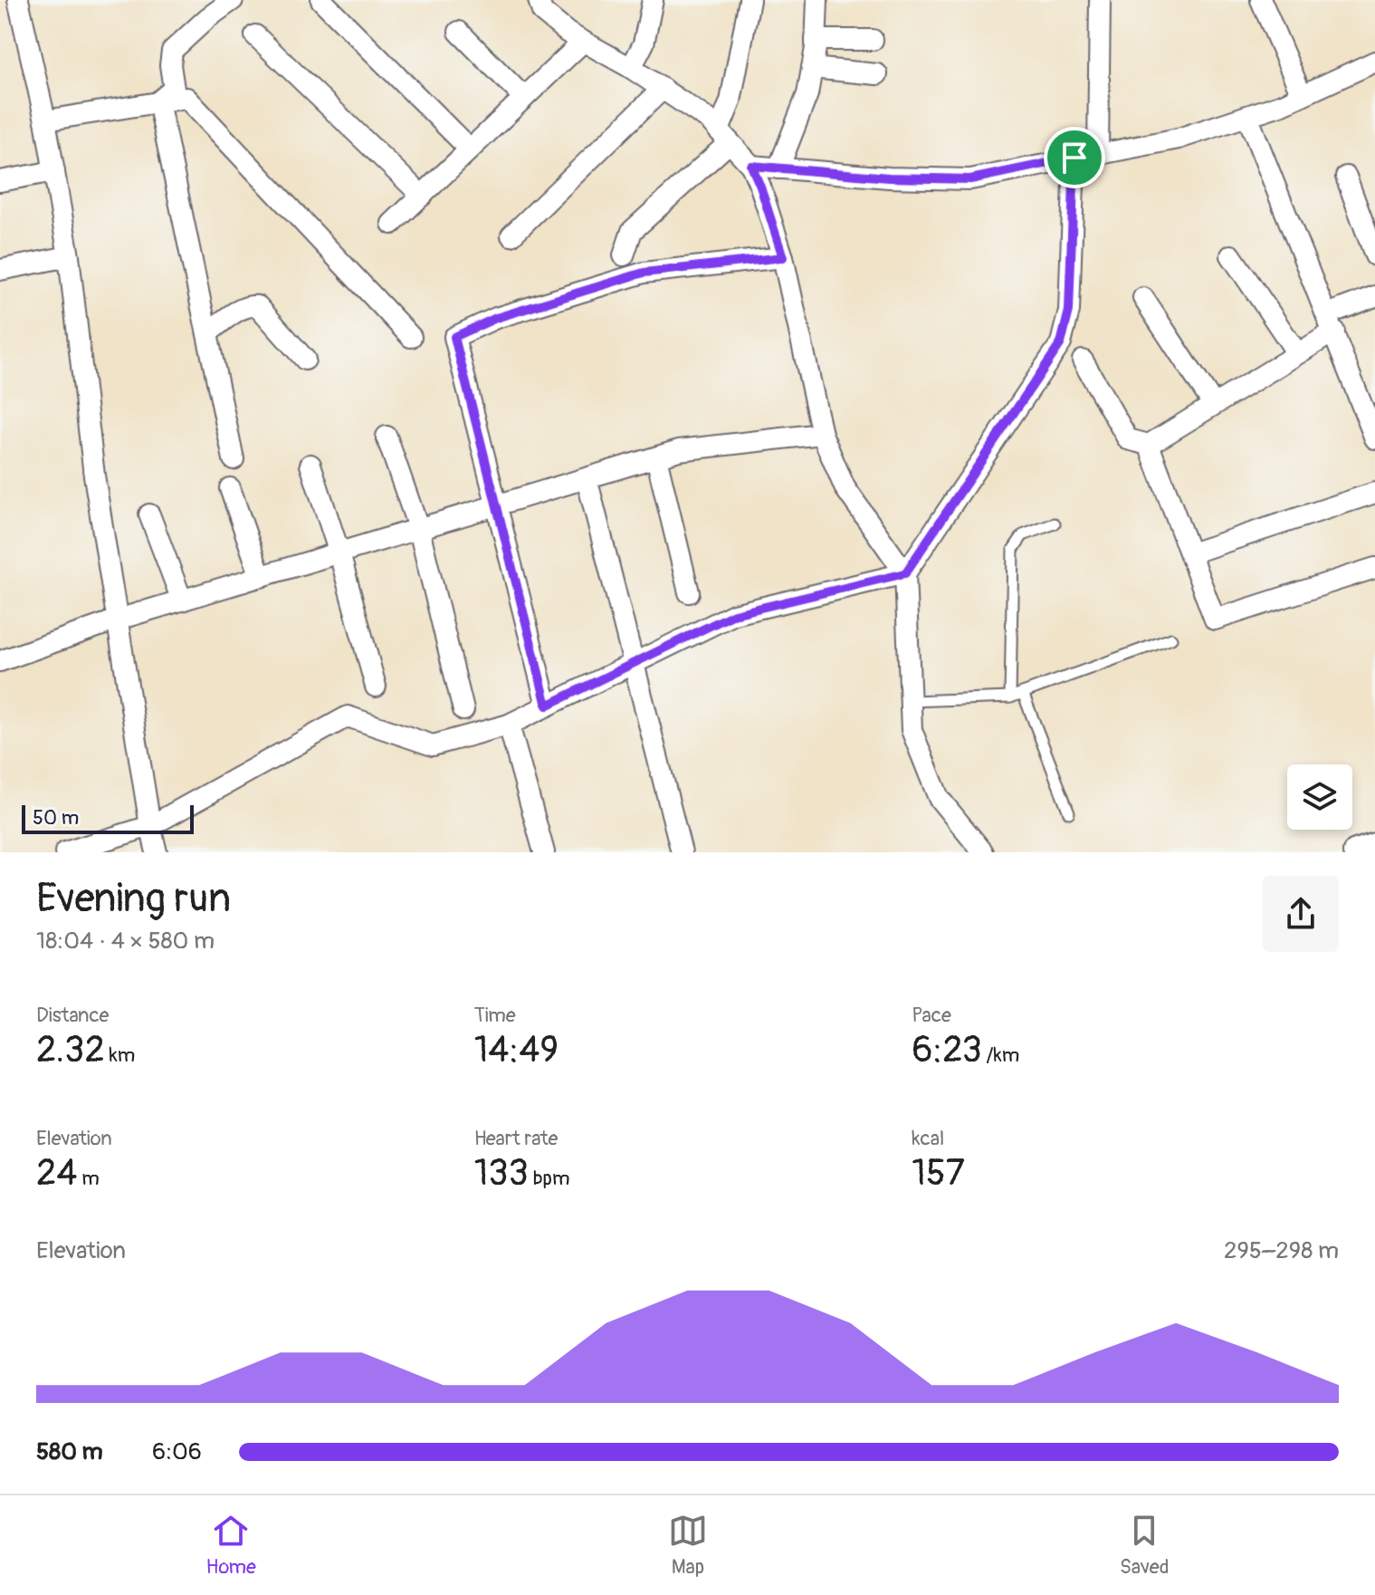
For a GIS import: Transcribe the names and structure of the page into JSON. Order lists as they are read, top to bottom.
{
  "scale_bar": "50 m",
  "page": {
    "scale": "50 m",
    "heading": ["Evening run", "18:04 · 4 × 580 m"],
    "stats": [
      ["Distance", "2.32 km"],
      ["Time", "14:49"],
      ["Pace", "6:23 /km"],
      ["Elevation", "24 m"],
      ["Heart rate", "133 bpm"],
      ["kcal", "157"]
    ],
    "chart": ["Elevation", "295–298 m"],
    "list": [
      {
        "name": "580 m",
        "note": "6:06"
      }
    ],
    "tabs": ["Home", "Map", "Saved"]
  }
}
